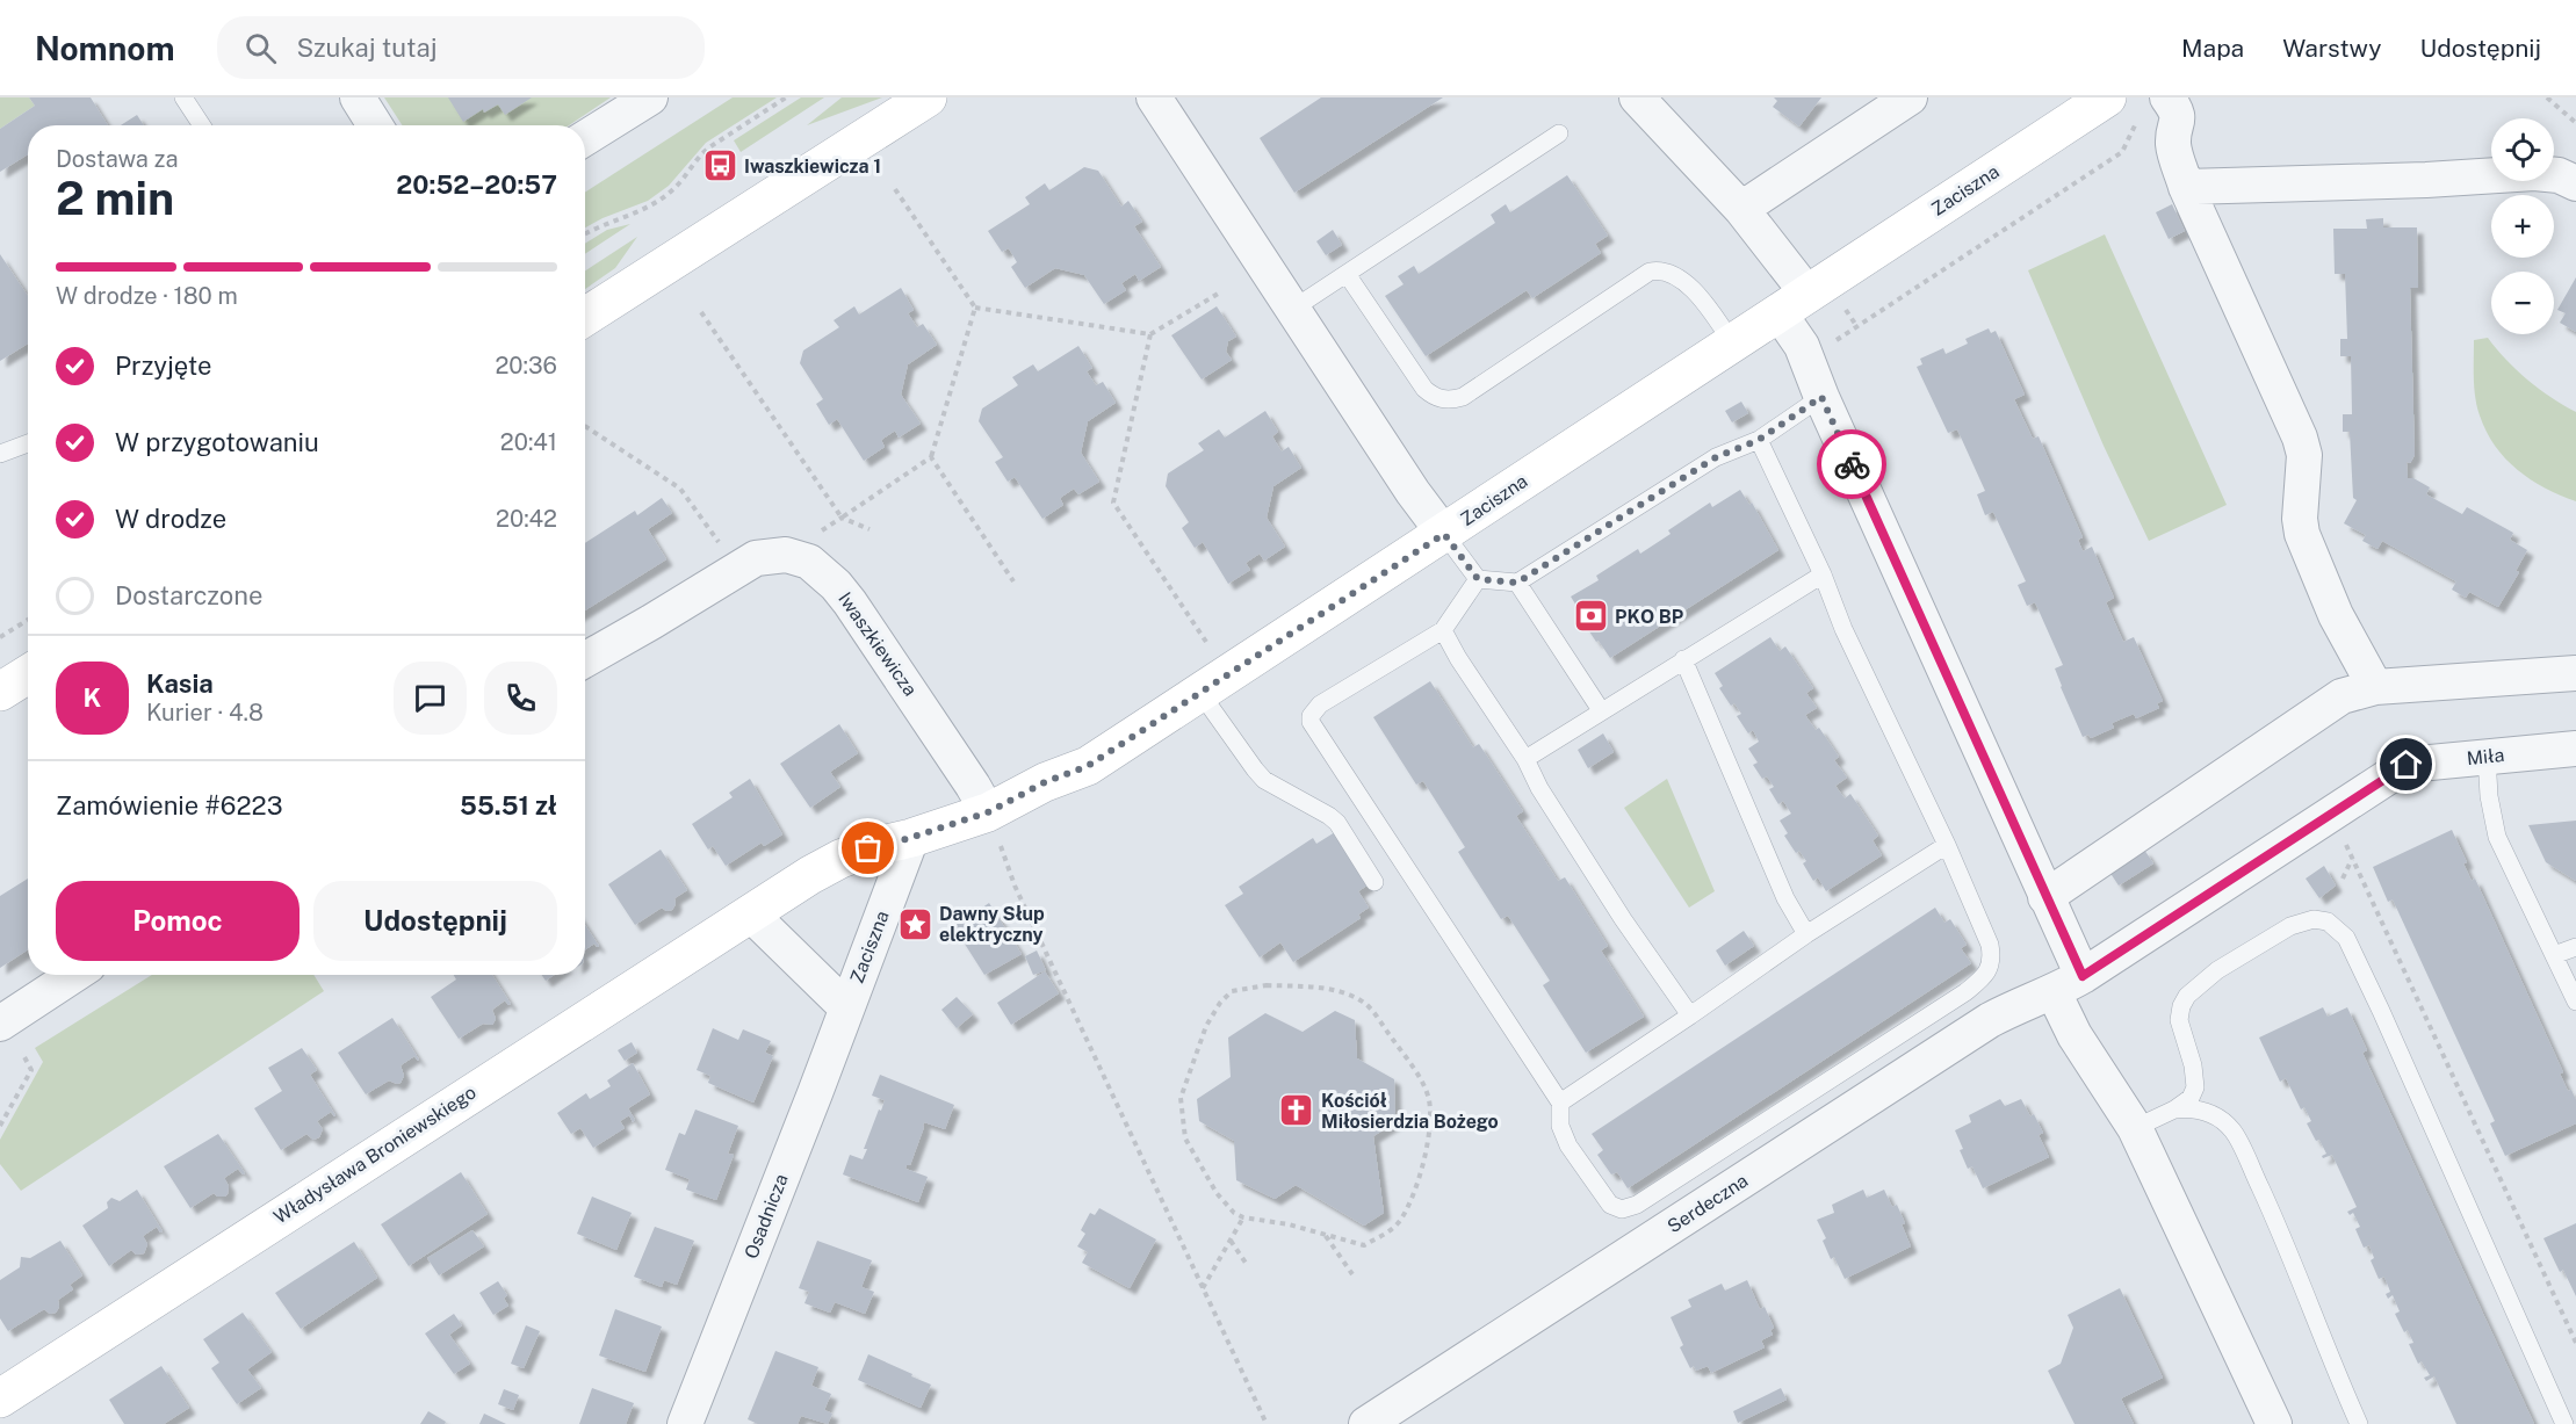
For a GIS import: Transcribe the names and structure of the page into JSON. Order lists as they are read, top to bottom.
{
  "streets": {
    "street": [
      "Zaciszna",
      "Iwaszkiewicza",
      "Miła",
      "Władysława Broniewskiego",
      "Serdeczna",
      "Osadnicza"
    ]
  },
  "crossings": [
    ["Zaciszna", "Iwaszkiewicza"],
    ["Zaciszna", "Władysława Broniewskiego"],
    ["Zaciszna", "Osadnicza"],
    ["Miła", "Serdeczna"]
  ],
  "places": {
    "bus stop": ["Iwaszkiewicza 1"],
    "bank": ["PKO BP"],
    "place": ["Dawny Słup elektryczny"],
    "church": ["Kościół Miłosierdzia Bożego"]
  },
  "page": {
    "header": "Nomnom",
    "search": "Szukaj tutaj",
    "nav": ["Mapa", "Warstwy", "Udostępnij"],
    "map_buttons": ["+", "−"],
    "heading": ["2 min", "Dostawa za", "20:52–20:57"],
    "panel": [
      "Kasia",
      "Kurier · 4.8",
      "Zamówienie #6223",
      "55.51 zł"
    ],
    "bar": "W drodze · 180 m",
    "list": [
      ["Przyjęte", "20:36"],
      ["W przygotowaniu", "20:41"],
      ["W drodze", "20:42"],
      "Dostarczone"
    ],
    "round": "K",
    "buttons": ["Pomoc", "Udostępnij"]
  }
}
